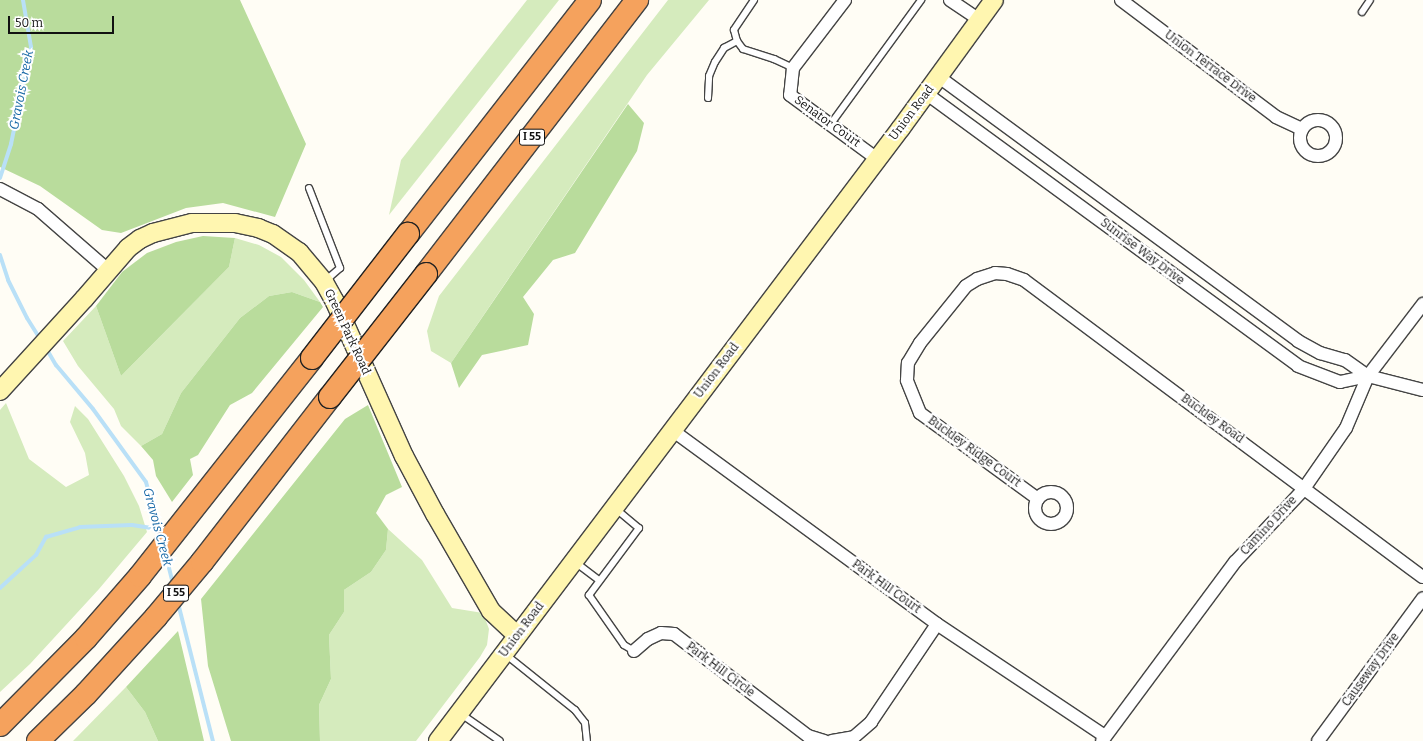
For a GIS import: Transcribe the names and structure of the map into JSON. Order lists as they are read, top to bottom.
{
  "streets": {
    "highway": ["I 55"],
    "main road": ["Union Road", "Green Park Road"],
    "street": [
      "Union Terrace Drive",
      "Senator Court",
      "Sunrise Way Drive",
      "Buckley Road",
      "Buckley Ridge Court",
      "Camino Drive",
      "Park Hill Court",
      "Park Hill Circle",
      "Causeway Drive"
    ]
  },
  "crossings": [
    ["Union Road", "Senator Court"],
    ["Union Road", "Sunrise Way Drive"],
    ["Union Road", "Green Park Road"],
    ["Union Road", "Park Hill Court"],
    ["Sunrise Way Drive", "Camino Drive"],
    ["Buckley Road", "Buckley Ridge Court"],
    ["Buckley Road", "Camino Drive"],
    ["Camino Drive", "Park Hill Court"]
  ],
  "water": ["Gravois Creek"],
  "scale_bar": "50 m"
}
